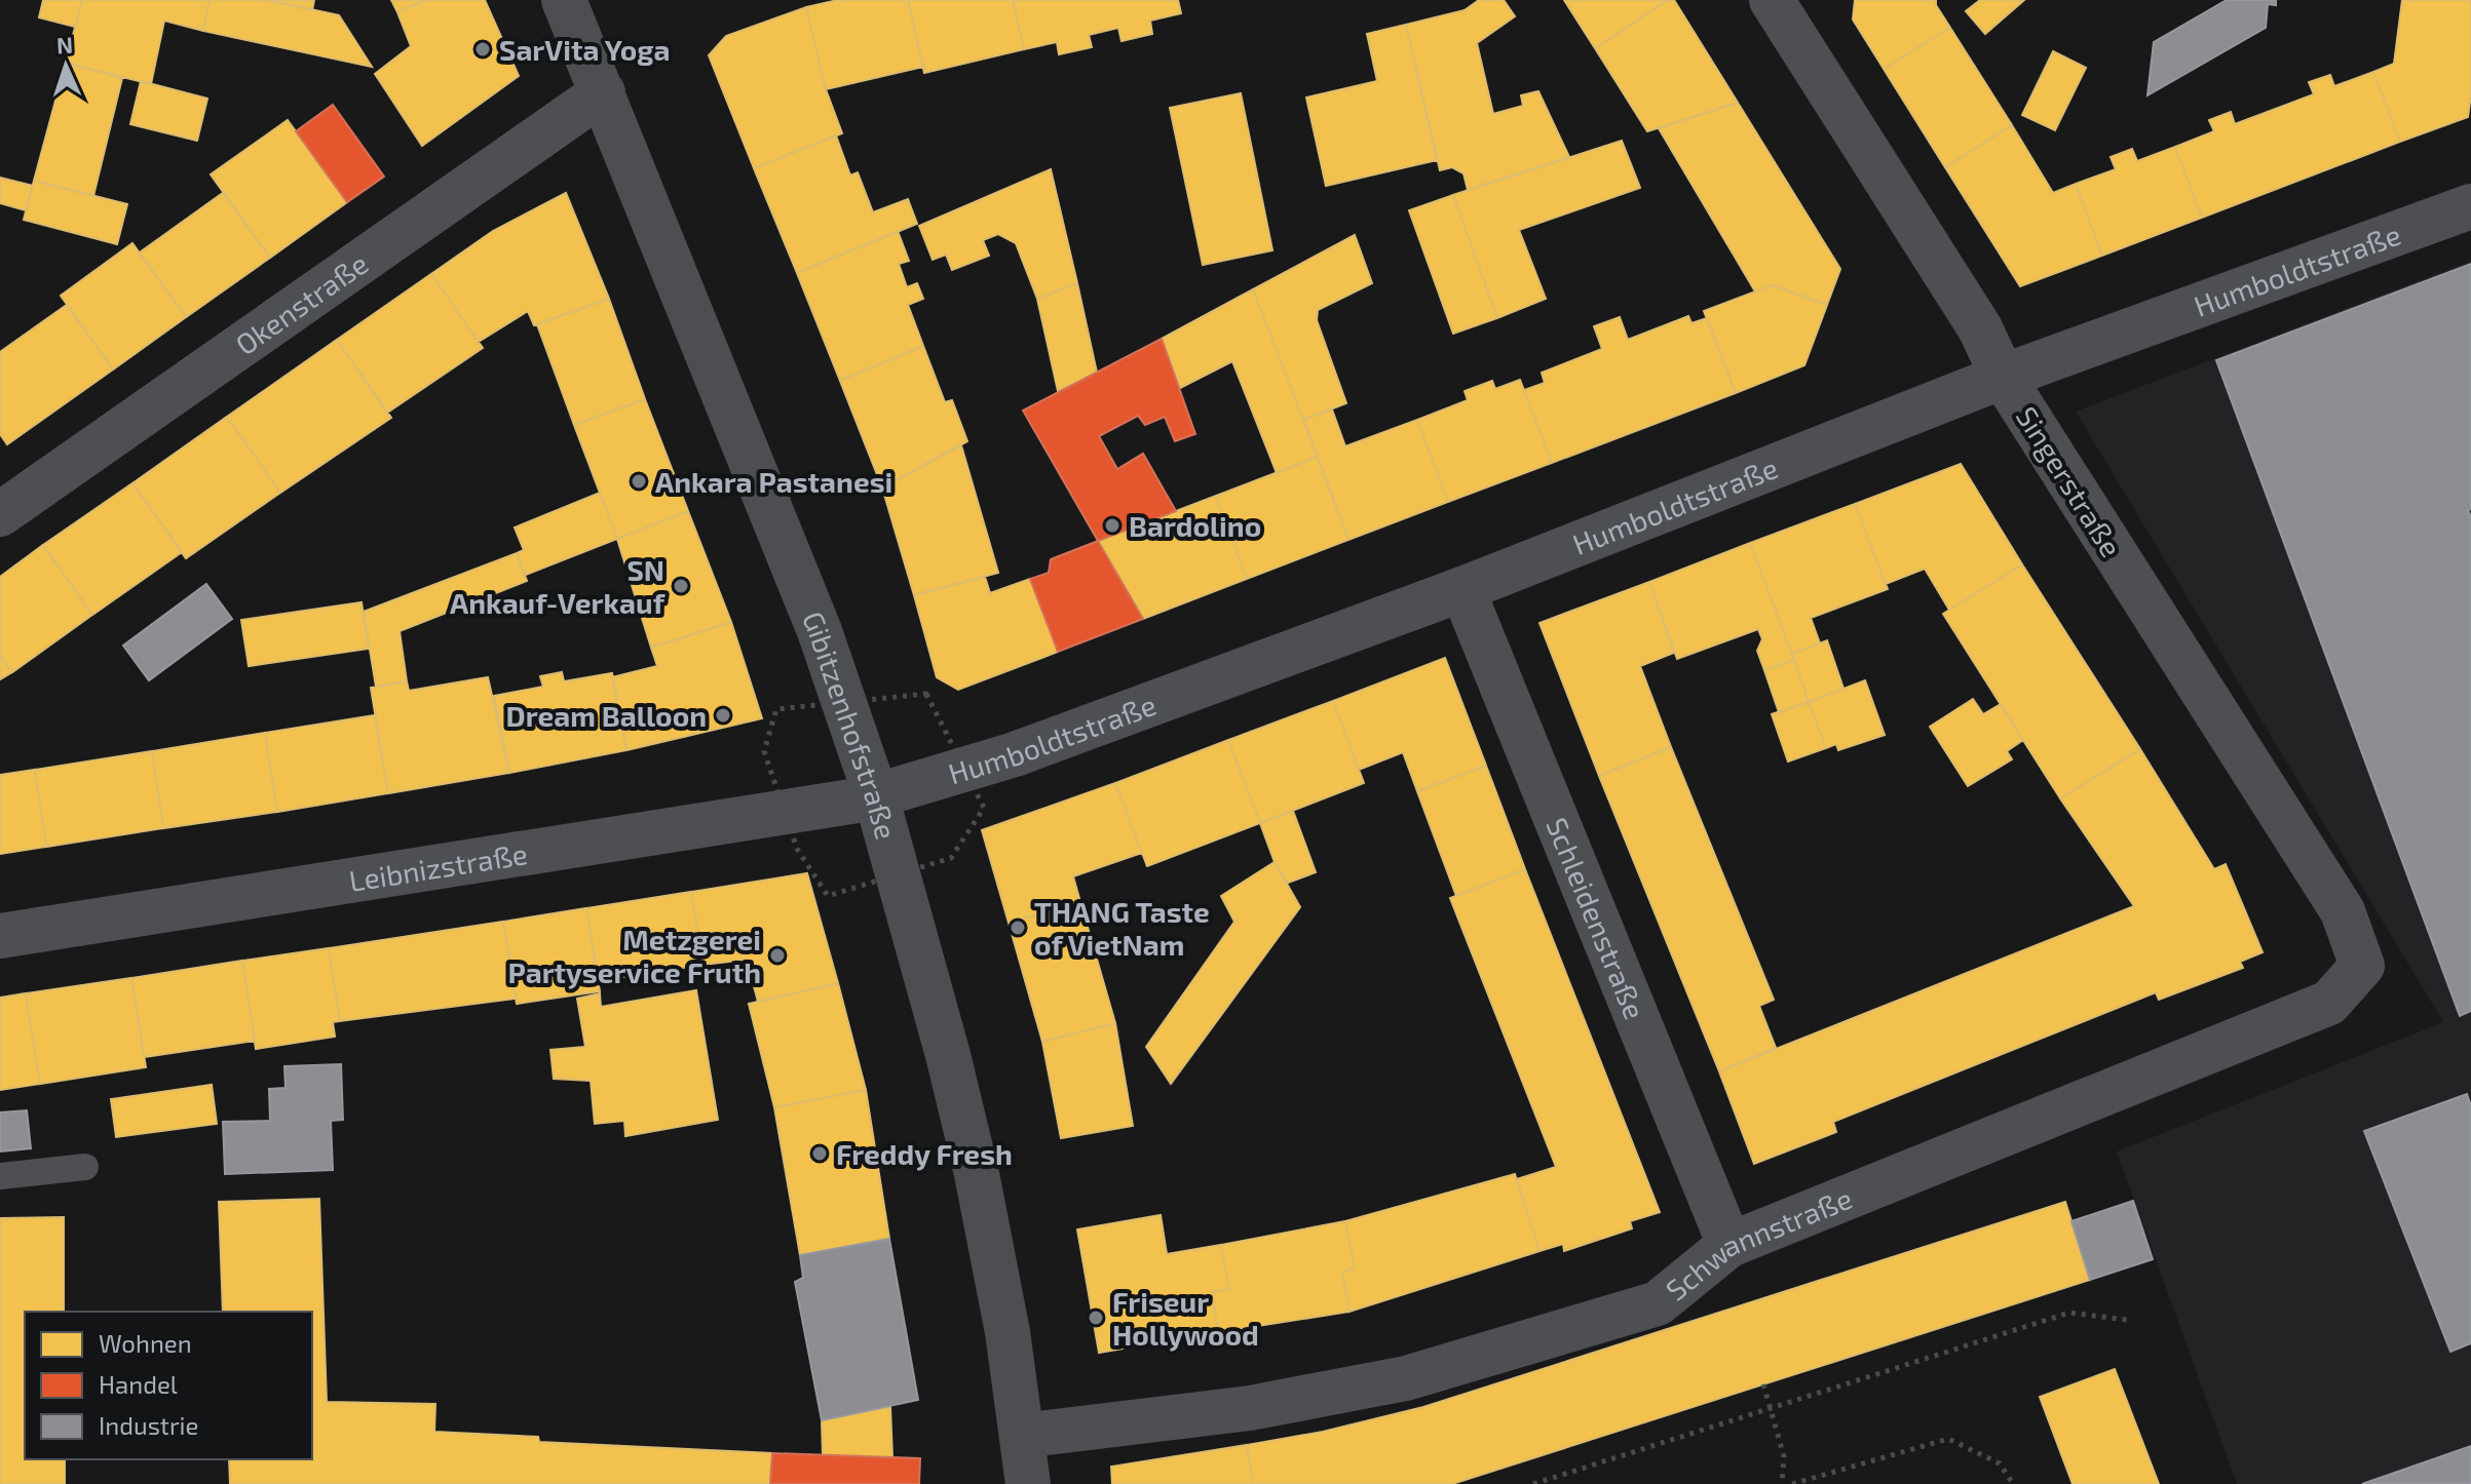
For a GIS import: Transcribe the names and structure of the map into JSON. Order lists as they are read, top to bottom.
{
  "streets": {
    "main road": ["Gibitzenhofstraße"],
    "street": [
      "Humboldtstraße",
      "Okenstraße",
      "Singerstraße",
      "Leibnizstraße",
      "Schleidenstraße",
      "Schwannstraße"
    ]
  },
  "crossings": [
    ["Humboldtstraße", "Singerstraße"],
    ["Humboldtstraße", "Gibitzenhofstraße"],
    ["Humboldtstraße", "Leibnizstraße"],
    ["Humboldtstraße", "Schleidenstraße"],
    ["Okenstraße", "Gibitzenhofstraße"],
    ["Singerstraße", "Schwannstraße"],
    ["Gibitzenhofstraße", "Leibnizstraße"],
    ["Gibitzenhofstraße", "Schwannstraße"],
    ["Schleidenstraße", "Schwannstraße"]
  ],
  "places": [
    "SarVita Yoga",
    "Ankara Pastanesi",
    "Bardolino",
    "SN Ankauf-Verkauf",
    "Dream Balloon",
    "THANG Taste of VietNam",
    "Metzgerei Partyservice Fruth",
    "Freddy Fresh",
    "Friseur Hollywood"
  ],
  "legend": ["Wohnen", "Handel", "Industrie"],
  "north": "top"
}
